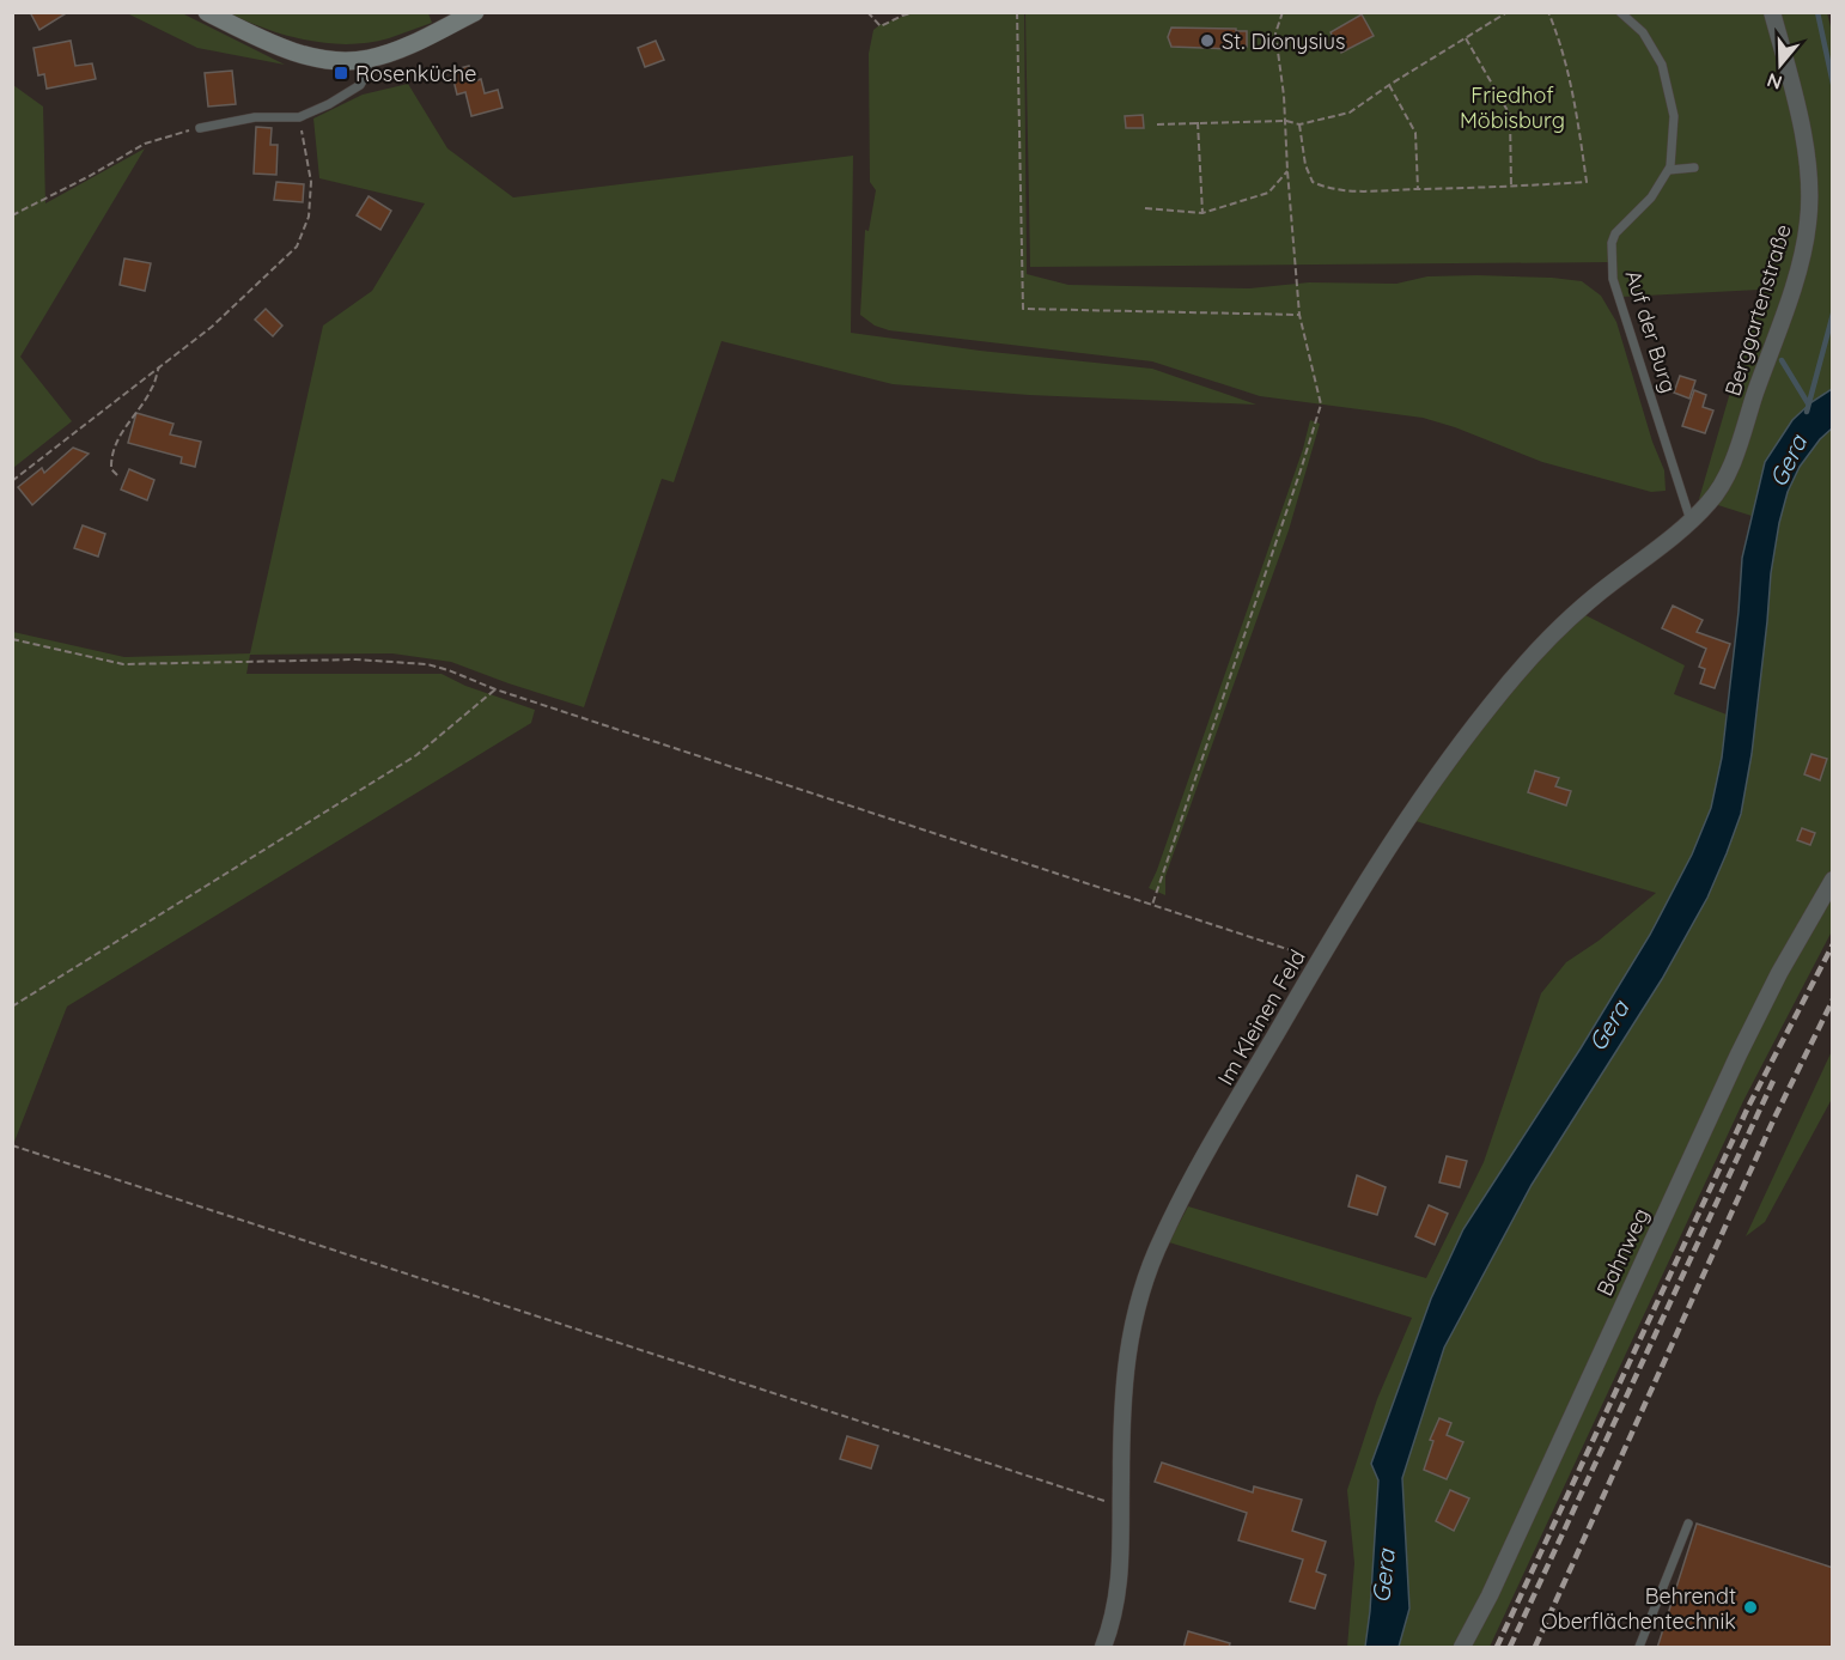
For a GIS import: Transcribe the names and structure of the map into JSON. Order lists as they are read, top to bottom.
{
  "streets": {
    "street": ["Berggartenstraße", "Im Kleinen Feld", "Bahnweg"],
    "lane": ["Auf der Burg"]
  },
  "crossings": [
    ["Berggartenstraße", "Auf der Burg"],
    ["Berggartenstraße", "Im Kleinen Feld"],
    ["Auf der Burg", "Im Kleinen Feld"]
  ],
  "water": ["Gera"],
  "parks": ["Friedhof Möbisburg"],
  "places": {
    "other": ["St. Dionysius", "Behrendt Oberflächentechnik"],
    "transit": ["Rosenküche"]
  },
  "north": "bottom"
}
